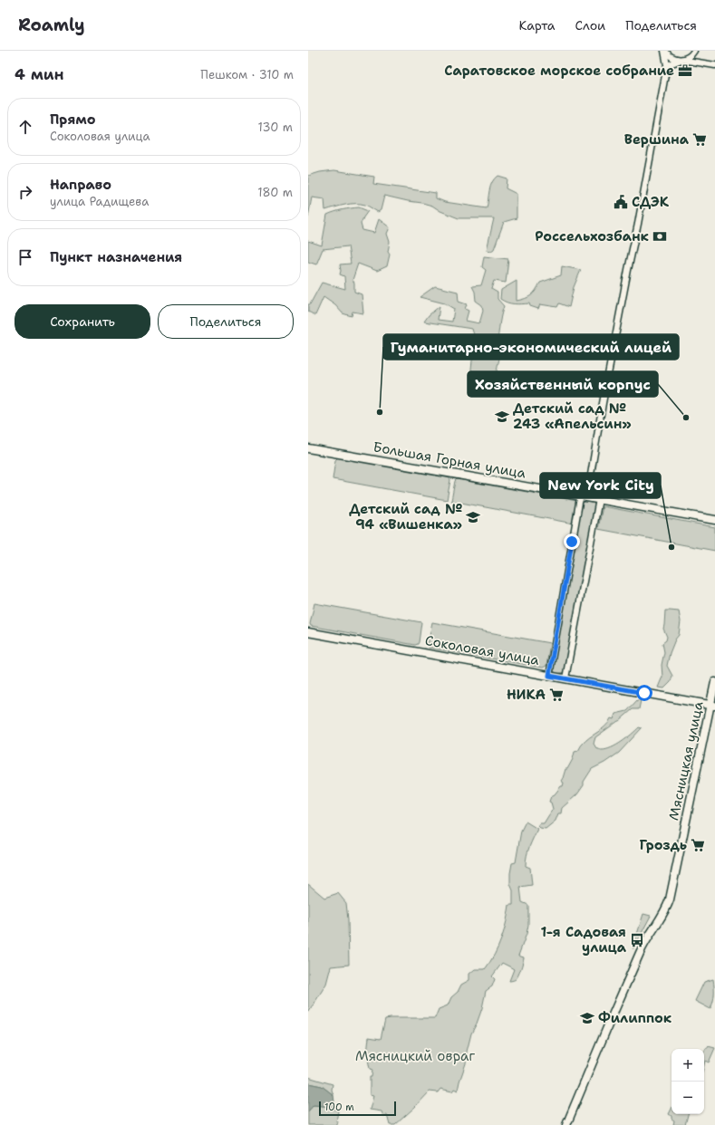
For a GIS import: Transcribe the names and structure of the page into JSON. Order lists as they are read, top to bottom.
{
  "streets": {
    "main road": ["Большая Горная улица", "Соколовая улица", "Мясницкая улица"]
  },
  "crossings": [
    ["Соколовая улица", "Мясницкая улица"]
  ],
  "parks": ["Мясницкий овраг"],
  "places": {
    "office": ["Саратовское морское собрание"],
    "supermarket": ["Вершина", "НИКА", "Гроздь"],
    "public building": ["СДЭК"],
    "bank": ["Россельхозбанк"],
    "other": ["Гуманитарно-экономический лицей", "Хозяйственный корпус", "New York City"],
    "school or university": ["Детский сад № 243 «Апельсин»", "Детский сад № 94 «Вишенка»", "Филиппок"],
    "bus stop": ["1-я Садовая улица"]
  },
  "scale_bar": "100 m",
  "page": {
    "header": "Roamly",
    "nav": ["Карта", "Слои", "Поделиться"],
    "heading": ["4 мин", "Пешком · 310 m"],
    "list": [
      ["Прямо", "Соколовая улица", "130 m"],
      ["Направо", "улица Радищева", "180 m"],
      "Пункт назначения"
    ],
    "buttons": ["Сохранить", "Поделиться"],
    "map_buttons": ["+", "−"],
    "scale": "100 m"
  }
}
